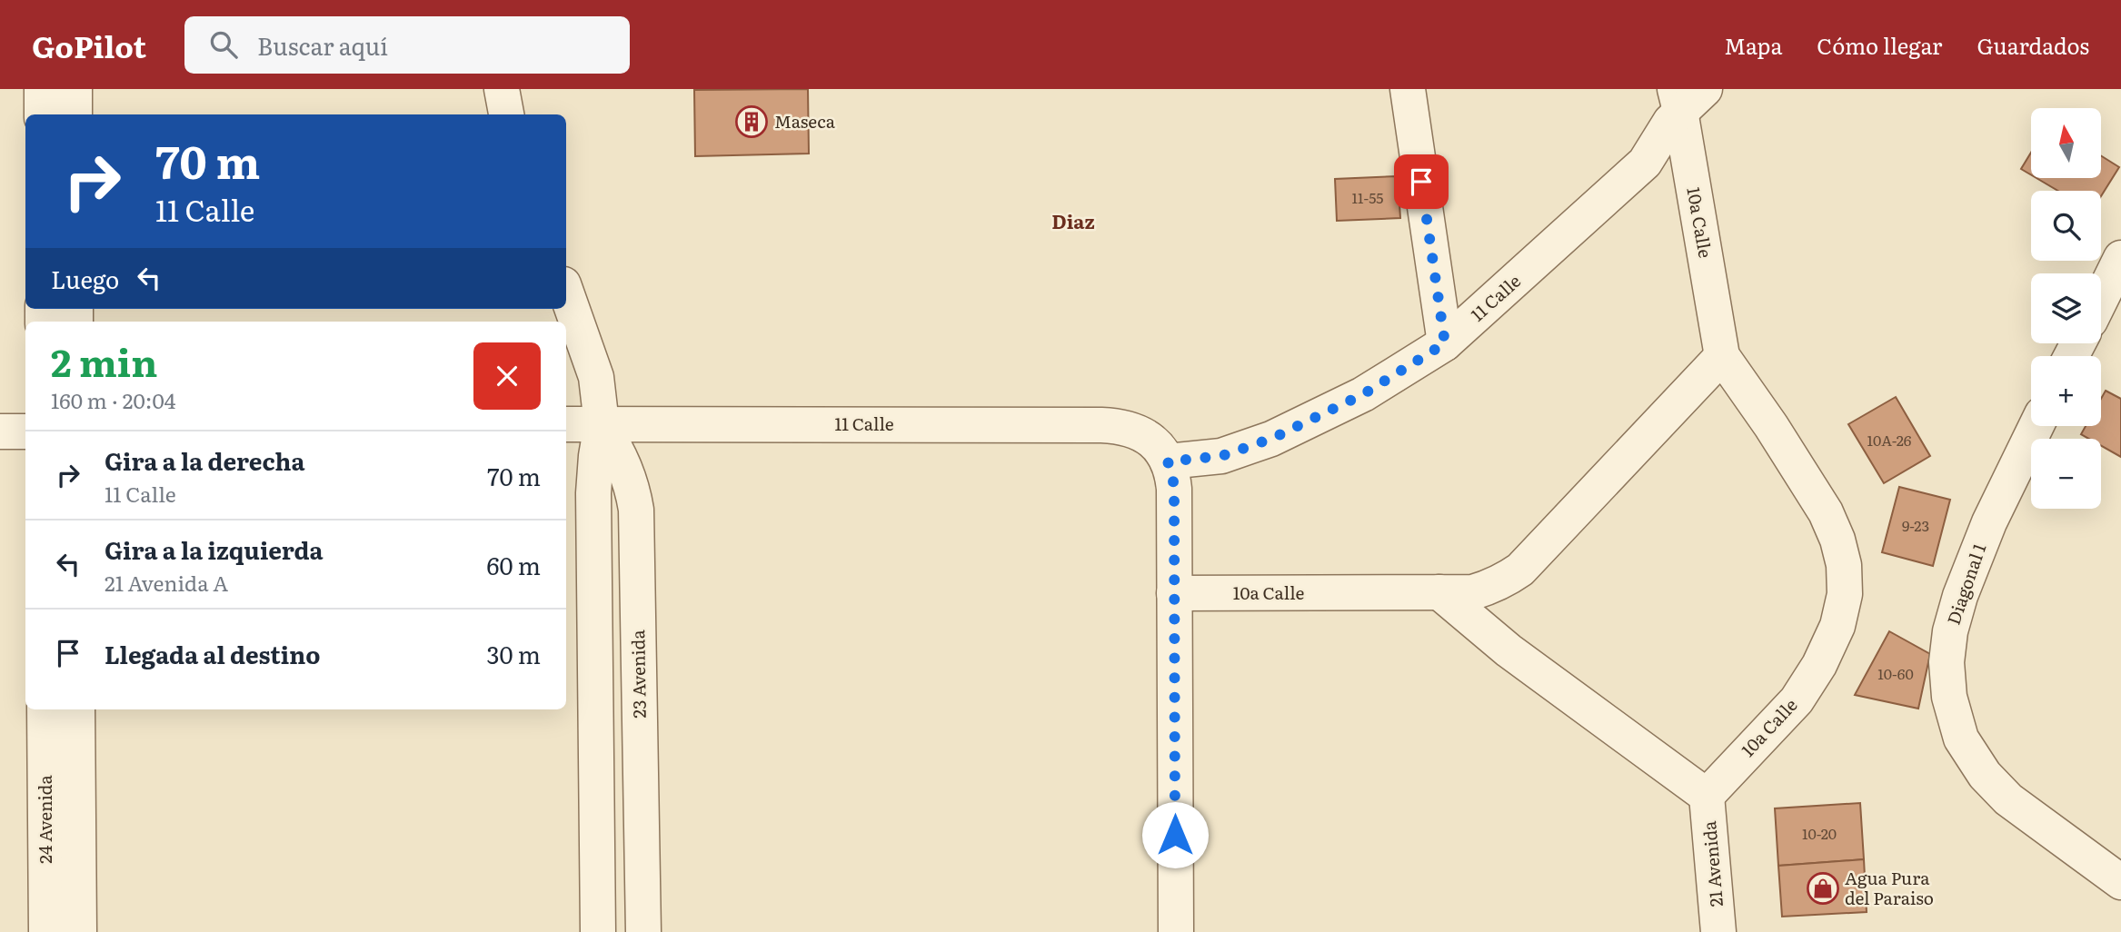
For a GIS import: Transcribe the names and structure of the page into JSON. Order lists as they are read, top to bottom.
{
  "streets": {
    "street": [
      "10a Calle",
      "11 Calle",
      "Diagonal 1",
      "23 Avenida",
      "24 Avenida",
      "21 Avenida"
    ]
  },
  "crossings": [
    ["10a Calle", "11 Calle"],
    ["10a Calle", "21 Avenida"],
    ["11 Calle", "23 Avenida"]
  ],
  "districts": ["Diaz"],
  "places": {
    "building": ["Maseca"],
    "shop": ["Agua Pura del Paraiso"]
  },
  "house_numbers": [
    "11-55",
    "10A-26",
    "9-23",
    "10-60",
    "10-20"
  ],
  "north": "top",
  "page": {
    "header": "GoPilot",
    "search": "Buscar aquí",
    "nav": ["Mapa", "Cómo llegar", "Guardados"],
    "map_buttons": ["+", "−"],
    "turn": ["70 m", "11 Calle"],
    "then": "Luego",
    "heading": ["2 min", "160 m · 20:04"],
    "list": [
      {
        "name": "Gira a la derecha",
        "note": "11 Calle",
        "value": "70 m"
      },
      {
        "name": "Gira a la izquierda",
        "note": "21 Avenida A",
        "value": "60 m"
      },
      {
        "name": "Llegada al destino",
        "value": "30 m"
      }
    ]
  }
}
